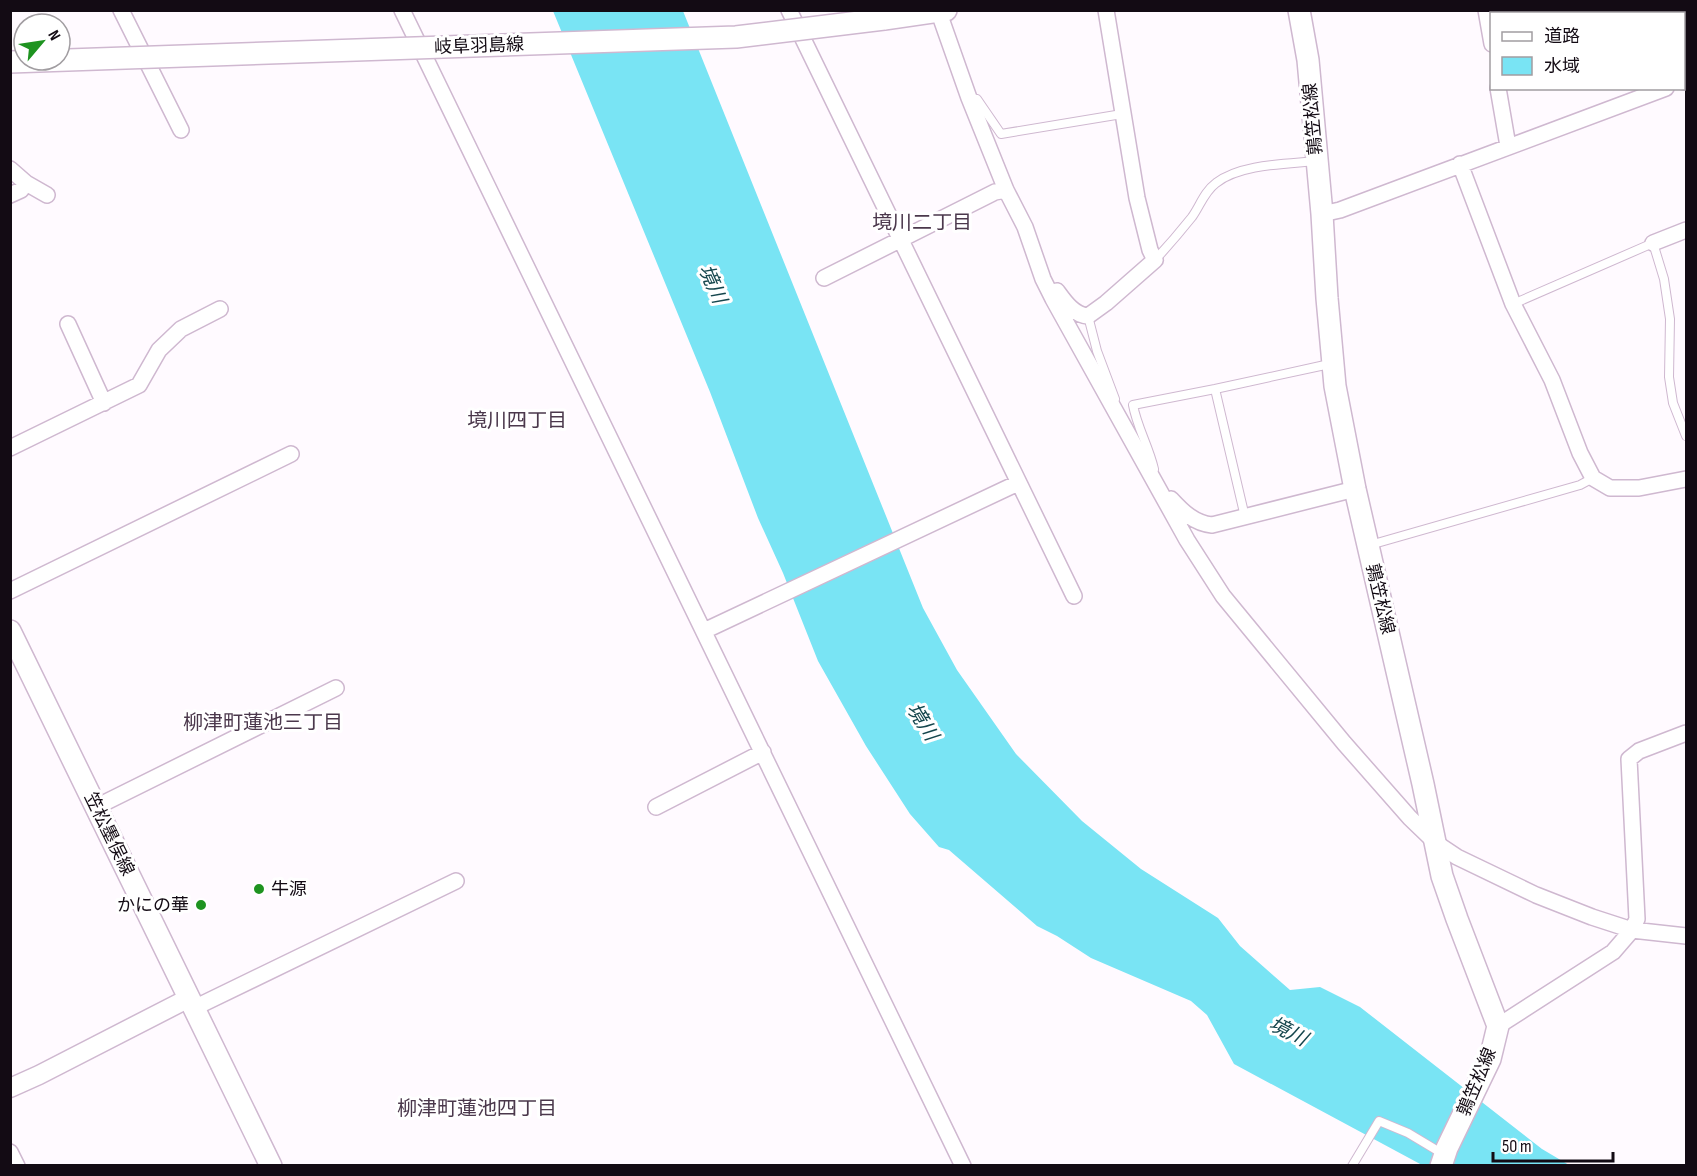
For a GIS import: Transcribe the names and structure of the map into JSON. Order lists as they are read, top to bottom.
{
  "streets": {
    "main road": ["岐阜羽島線", "鶉笠松線", "笠松墨俣線"]
  },
  "districts": [
    "境川二丁目",
    "境川四丁目",
    "柳津町蓮池三丁目",
    "柳津町蓮池四丁目"
  ],
  "water": ["境川"],
  "places": ["牛源", "かにの華"],
  "legend": ["道路", "水域"],
  "scale_bar": "50 m",
  "north": "top right"
}
